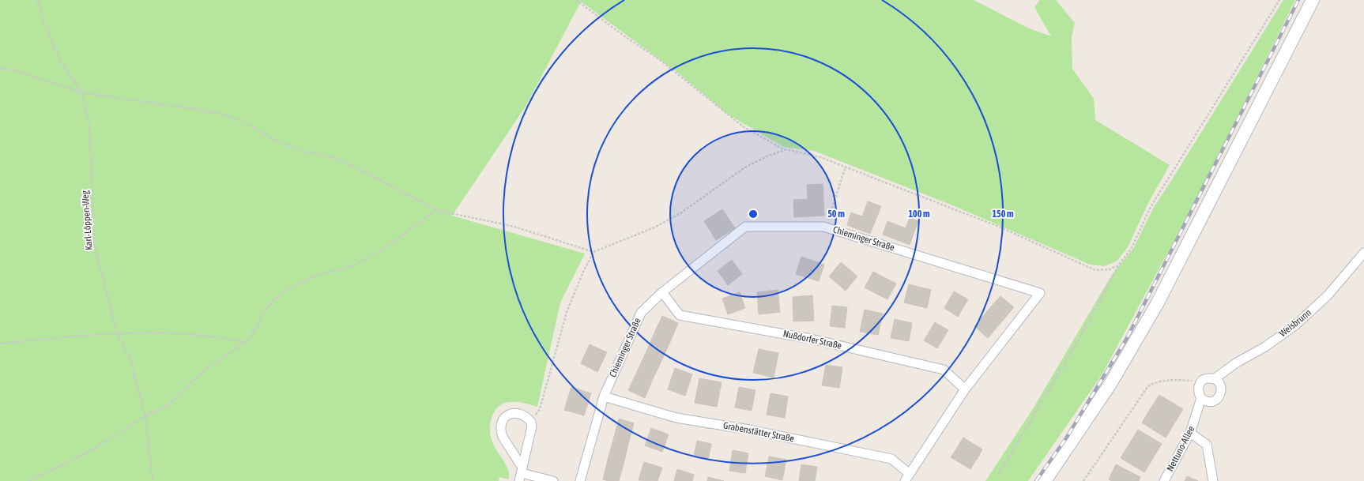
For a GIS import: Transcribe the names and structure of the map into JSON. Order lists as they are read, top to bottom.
{
  "streets": {
    "street": [
      "Chieminger Straße",
      "Weisbrunn",
      "Nußdorfer Straße",
      "Grabenstätter Straße",
      "Nettuno-Allee"
    ],
    "path": ["Karl-Löppen-Weg"]
  },
  "crossings": [
    ["Chieminger Straße", "Nußdorfer Straße"],
    ["Chieminger Straße", "Grabenstätter Straße"],
    ["Weisbrunn", "Nettuno-Allee"]
  ],
  "rings": ["50 m", "100 m", "150 m"]
}
